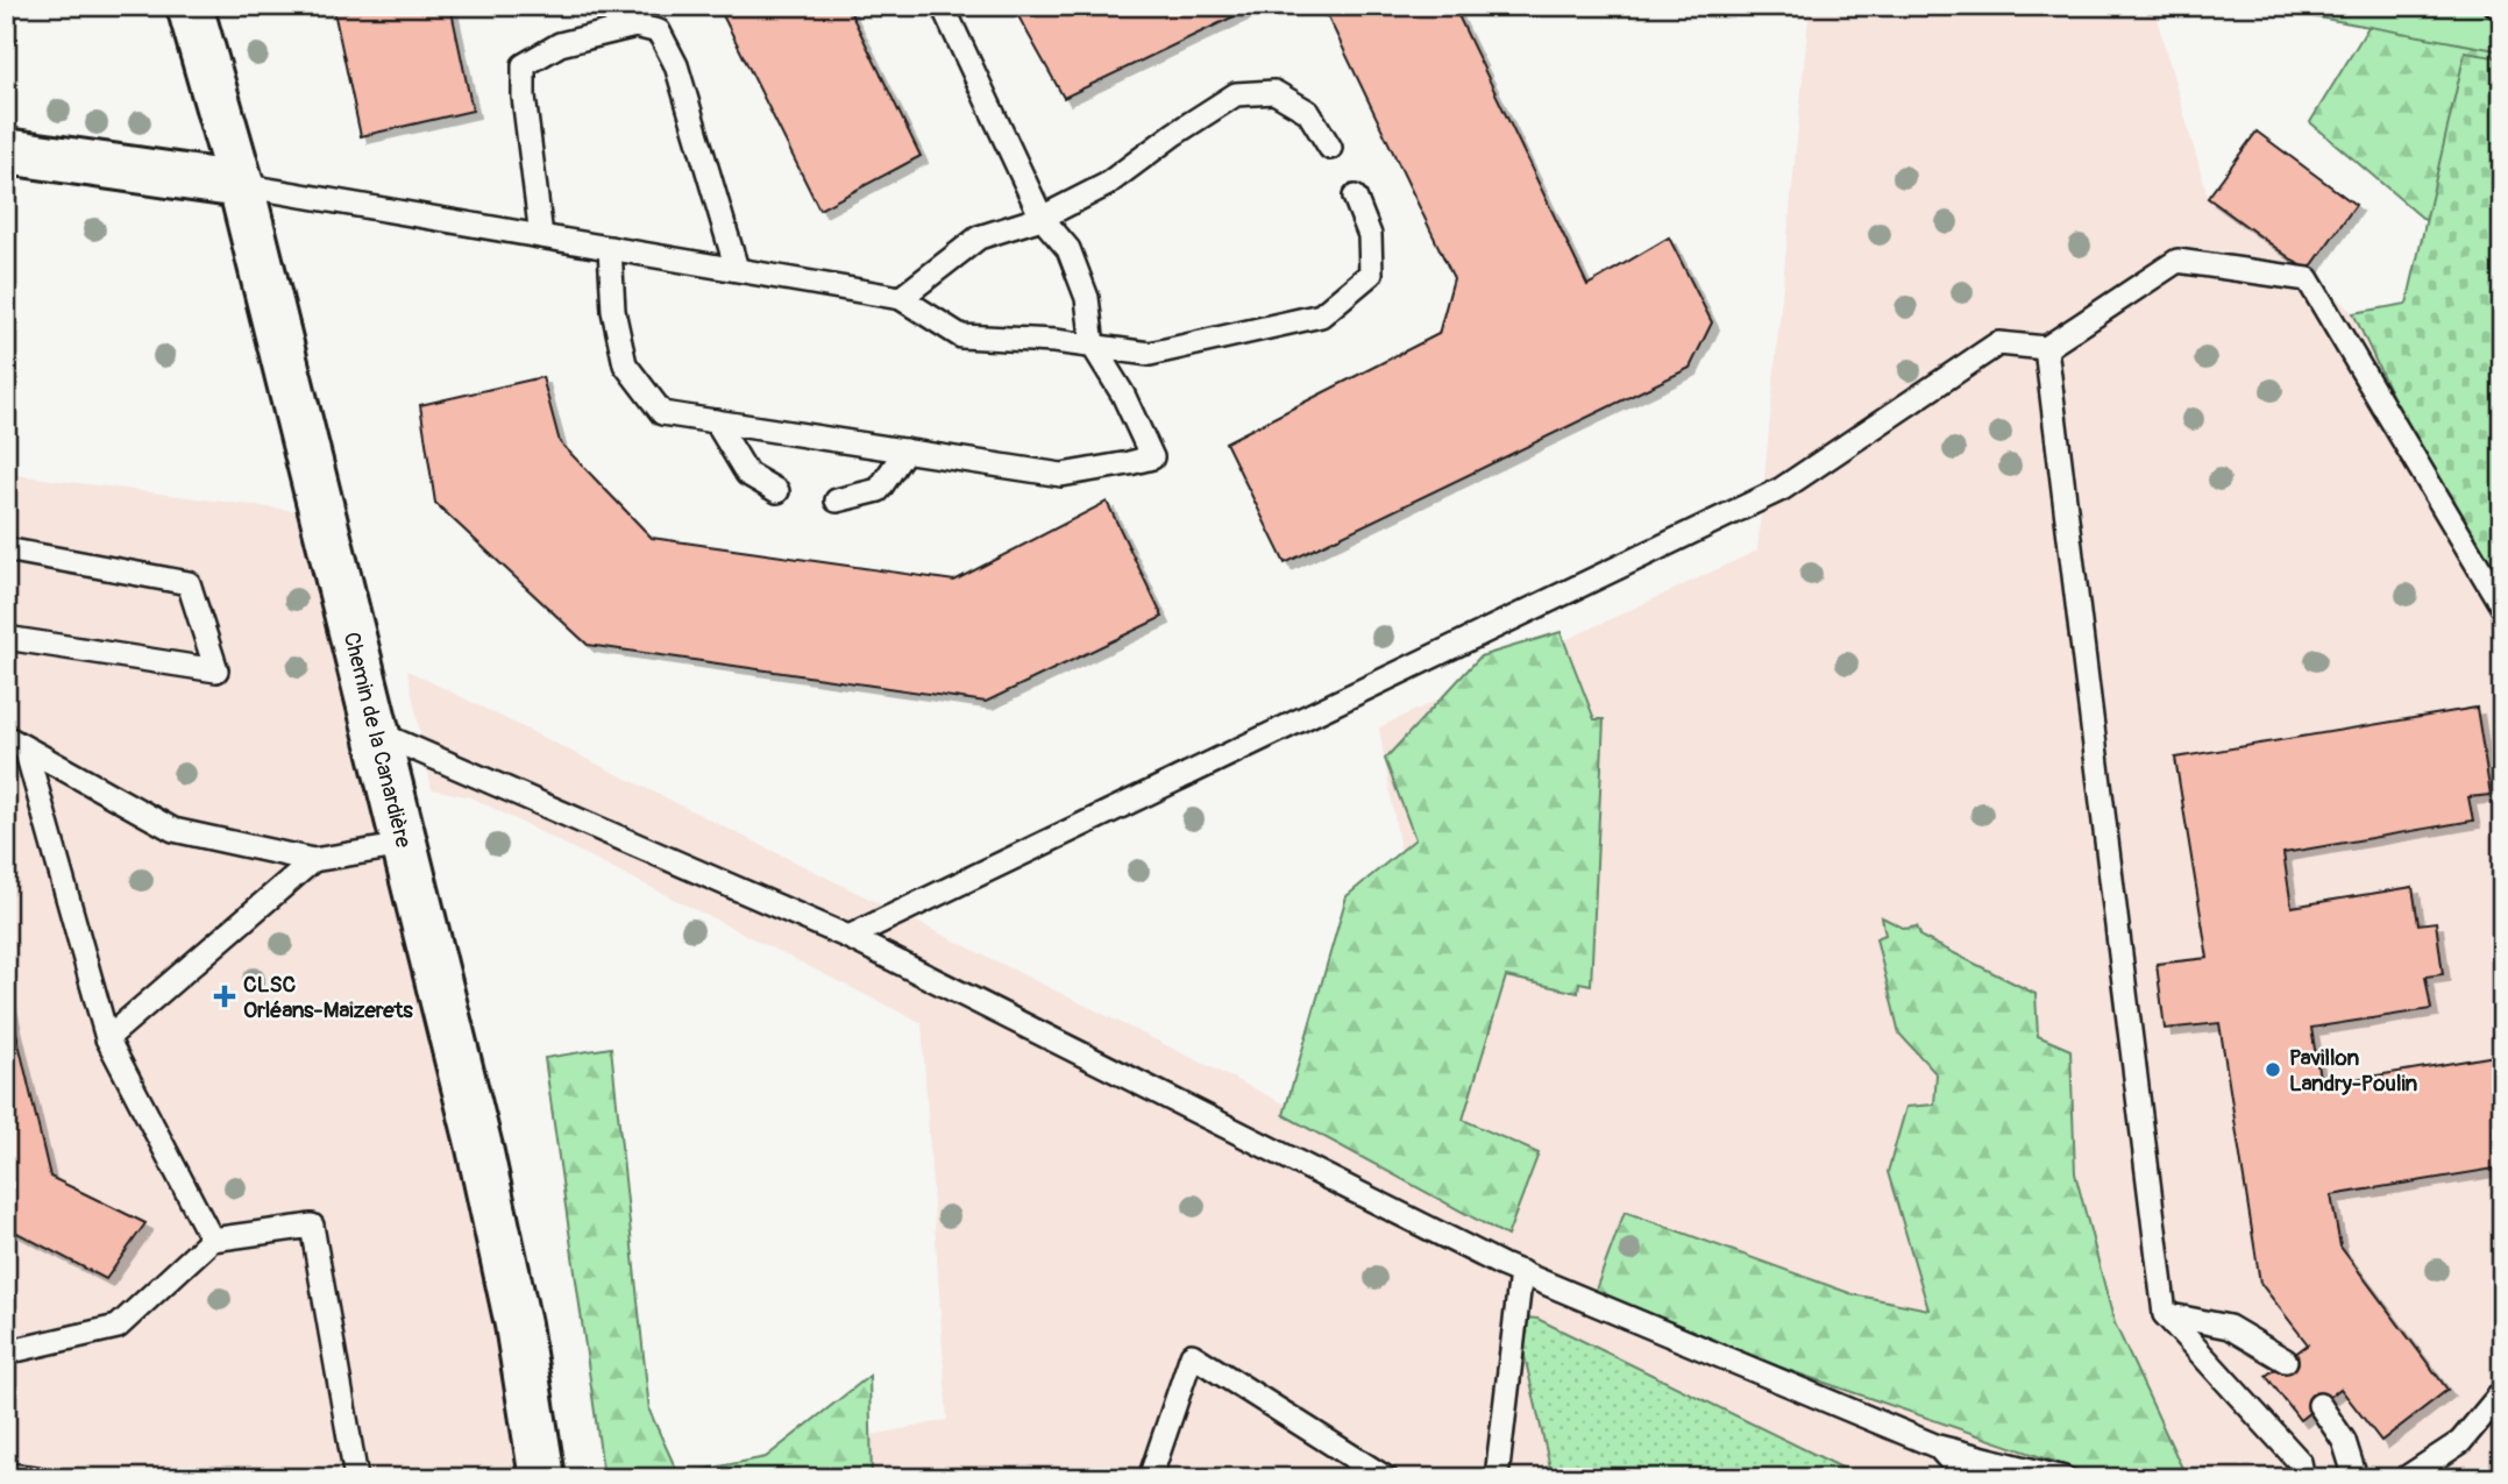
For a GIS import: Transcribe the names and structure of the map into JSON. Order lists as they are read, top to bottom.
{
  "streets": {
    "main road": ["Chemin de la Canardière"]
  },
  "places": {
    "health": ["CLSC Orléans-Maizerets"],
    "other": ["Pavillon Landry-Poulin"]
  }
}
